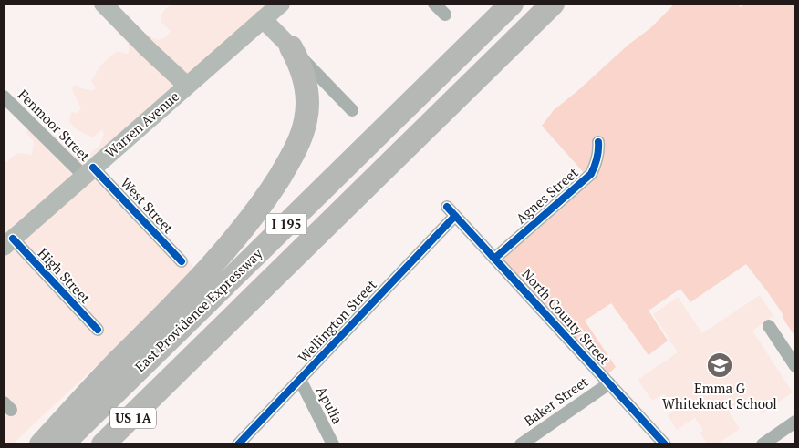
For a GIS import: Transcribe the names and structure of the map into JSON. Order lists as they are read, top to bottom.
{
  "streets": {
    "highway": ["I 195", "East Providence Expressway", "US 1A"],
    "main road": ["Warren Avenue"],
    "street": [
      "Fenmoor Street",
      "Agnes Street",
      "West Street",
      "High Street",
      "North County Street",
      "Wellington Street",
      "Baker Street",
      "Apulia"
    ]
  },
  "crossings": [
    ["Warren Avenue", "Fenmoor Street"],
    ["Warren Avenue", "West Street"],
    ["Warren Avenue", "High Street"],
    ["Fenmoor Street", "West Street"],
    ["Agnes Street", "North County Street"],
    ["East Providence Expressway", "US 1A"],
    ["North County Street", "Wellington Street"],
    ["North County Street", "Baker Street"],
    ["Wellington Street", "Apulia"]
  ],
  "places": {
    "school or university": ["Emma G Whiteknact School"]
  }
}
